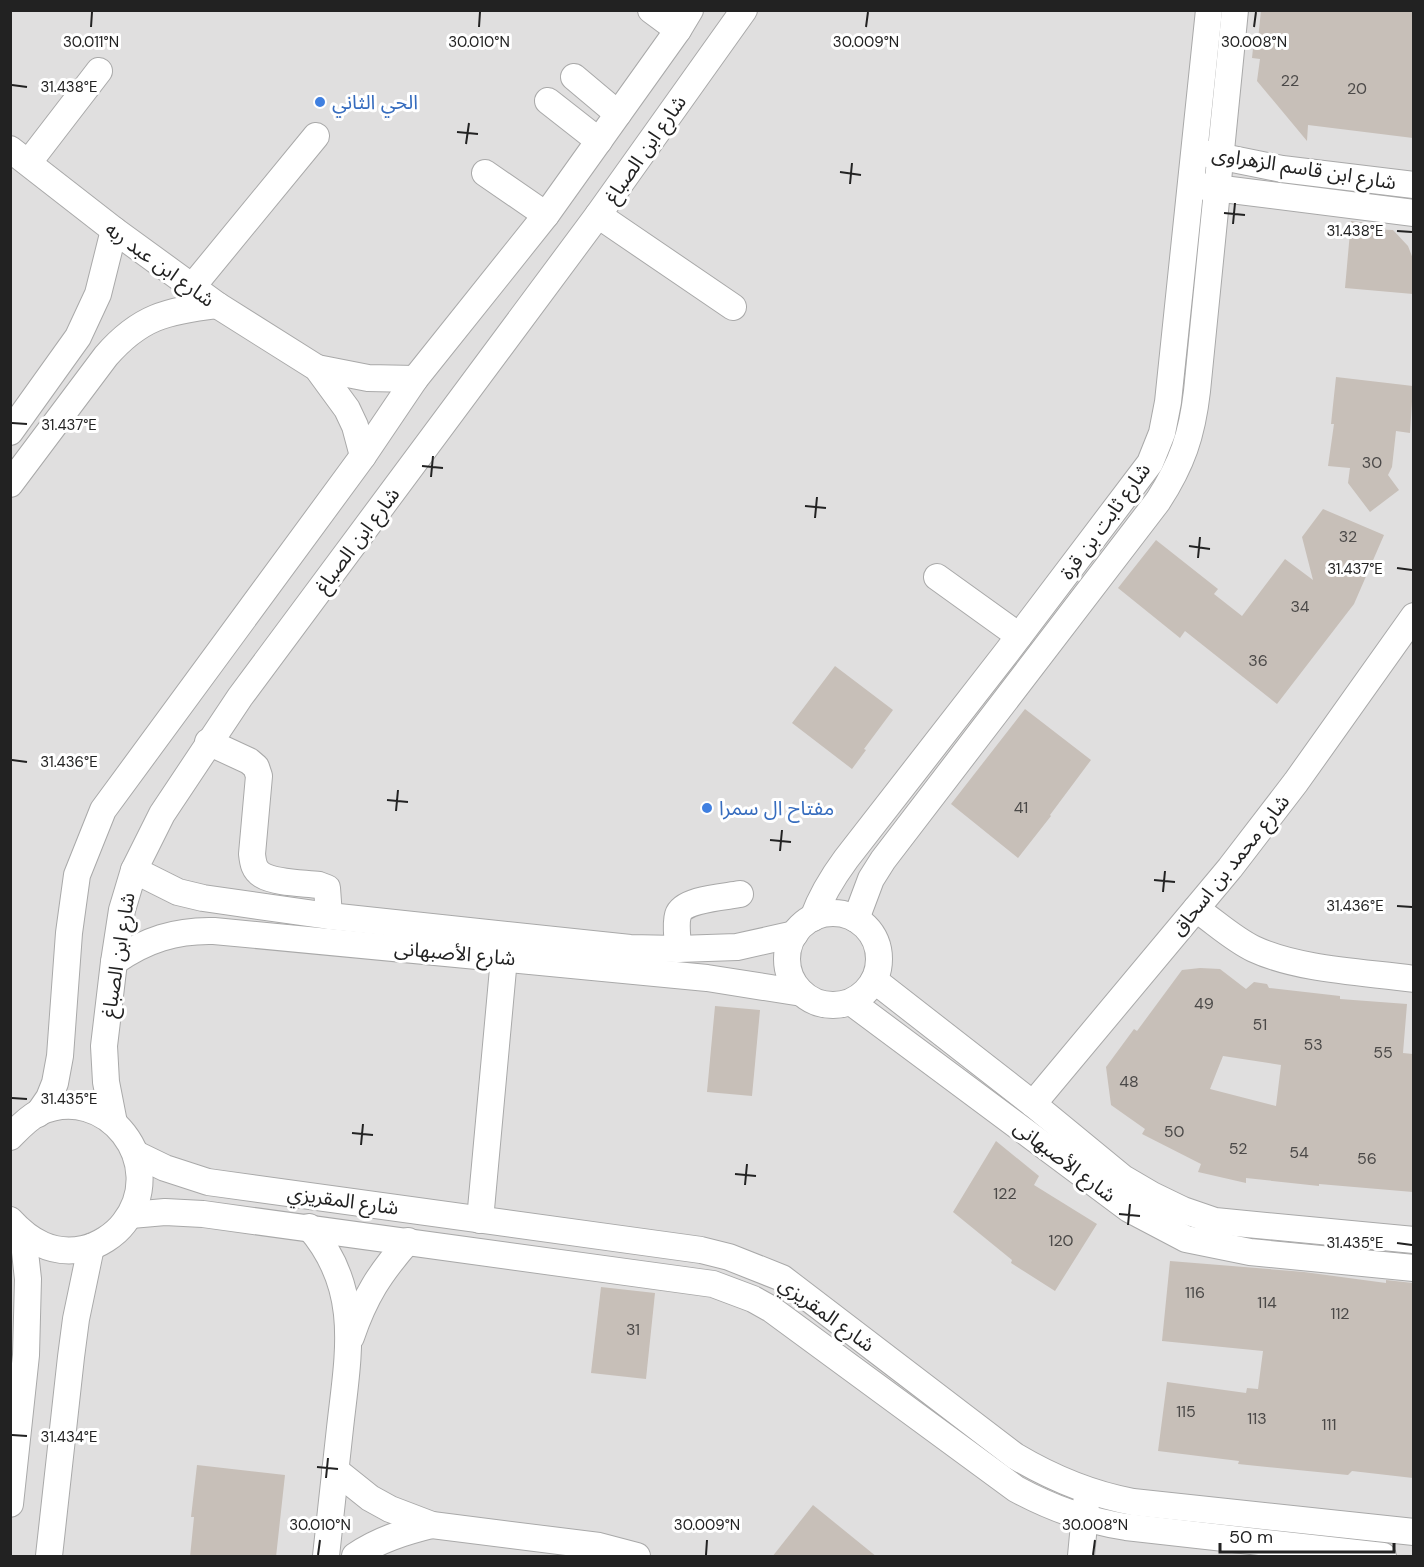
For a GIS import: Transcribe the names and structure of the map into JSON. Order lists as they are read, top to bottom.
{
  "streets": {
    "street": [
      "شارع ابن الصباغ",
      "شارع ابن قاسم الزهراوى",
      "شارع ابن عبد ربه",
      "شارع ثابت بن قرة",
      "شارع محمد بن اسحاق",
      "شارع الأصبهانى",
      "شارع المقريزي"
    ]
  },
  "crossings": [
    ["شارع ابن الصباغ", "شارع الأصبهانى"],
    ["شارع ابن قاسم الزهراوى", "شارع ثابت بن قرة"],
    ["شارع ثابت بن قرة", "شارع الأصبهانى"],
    ["شارع محمد بن اسحاق", "شارع الأصبهانى"]
  ],
  "places": ["الحي الثاني", "مفتاح ال سمرا"],
  "house_numbers": [
    "22",
    "20",
    "30",
    "32",
    "34",
    "36",
    "41",
    "49",
    "51",
    "53",
    "55",
    "48",
    "50",
    "52",
    "54",
    "56",
    "122",
    "120",
    "116",
    "114",
    "112",
    "31",
    "115",
    "113",
    "111"
  ],
  "scale_bar": "50 m",
  "coordinates": [
    "30.011°N",
    "30.010°N",
    "30.009°N",
    "30.008°N",
    "31.438°E",
    "31.437°E",
    "31.436°E",
    "31.435°E",
    "31.434°E"
  ]
}
